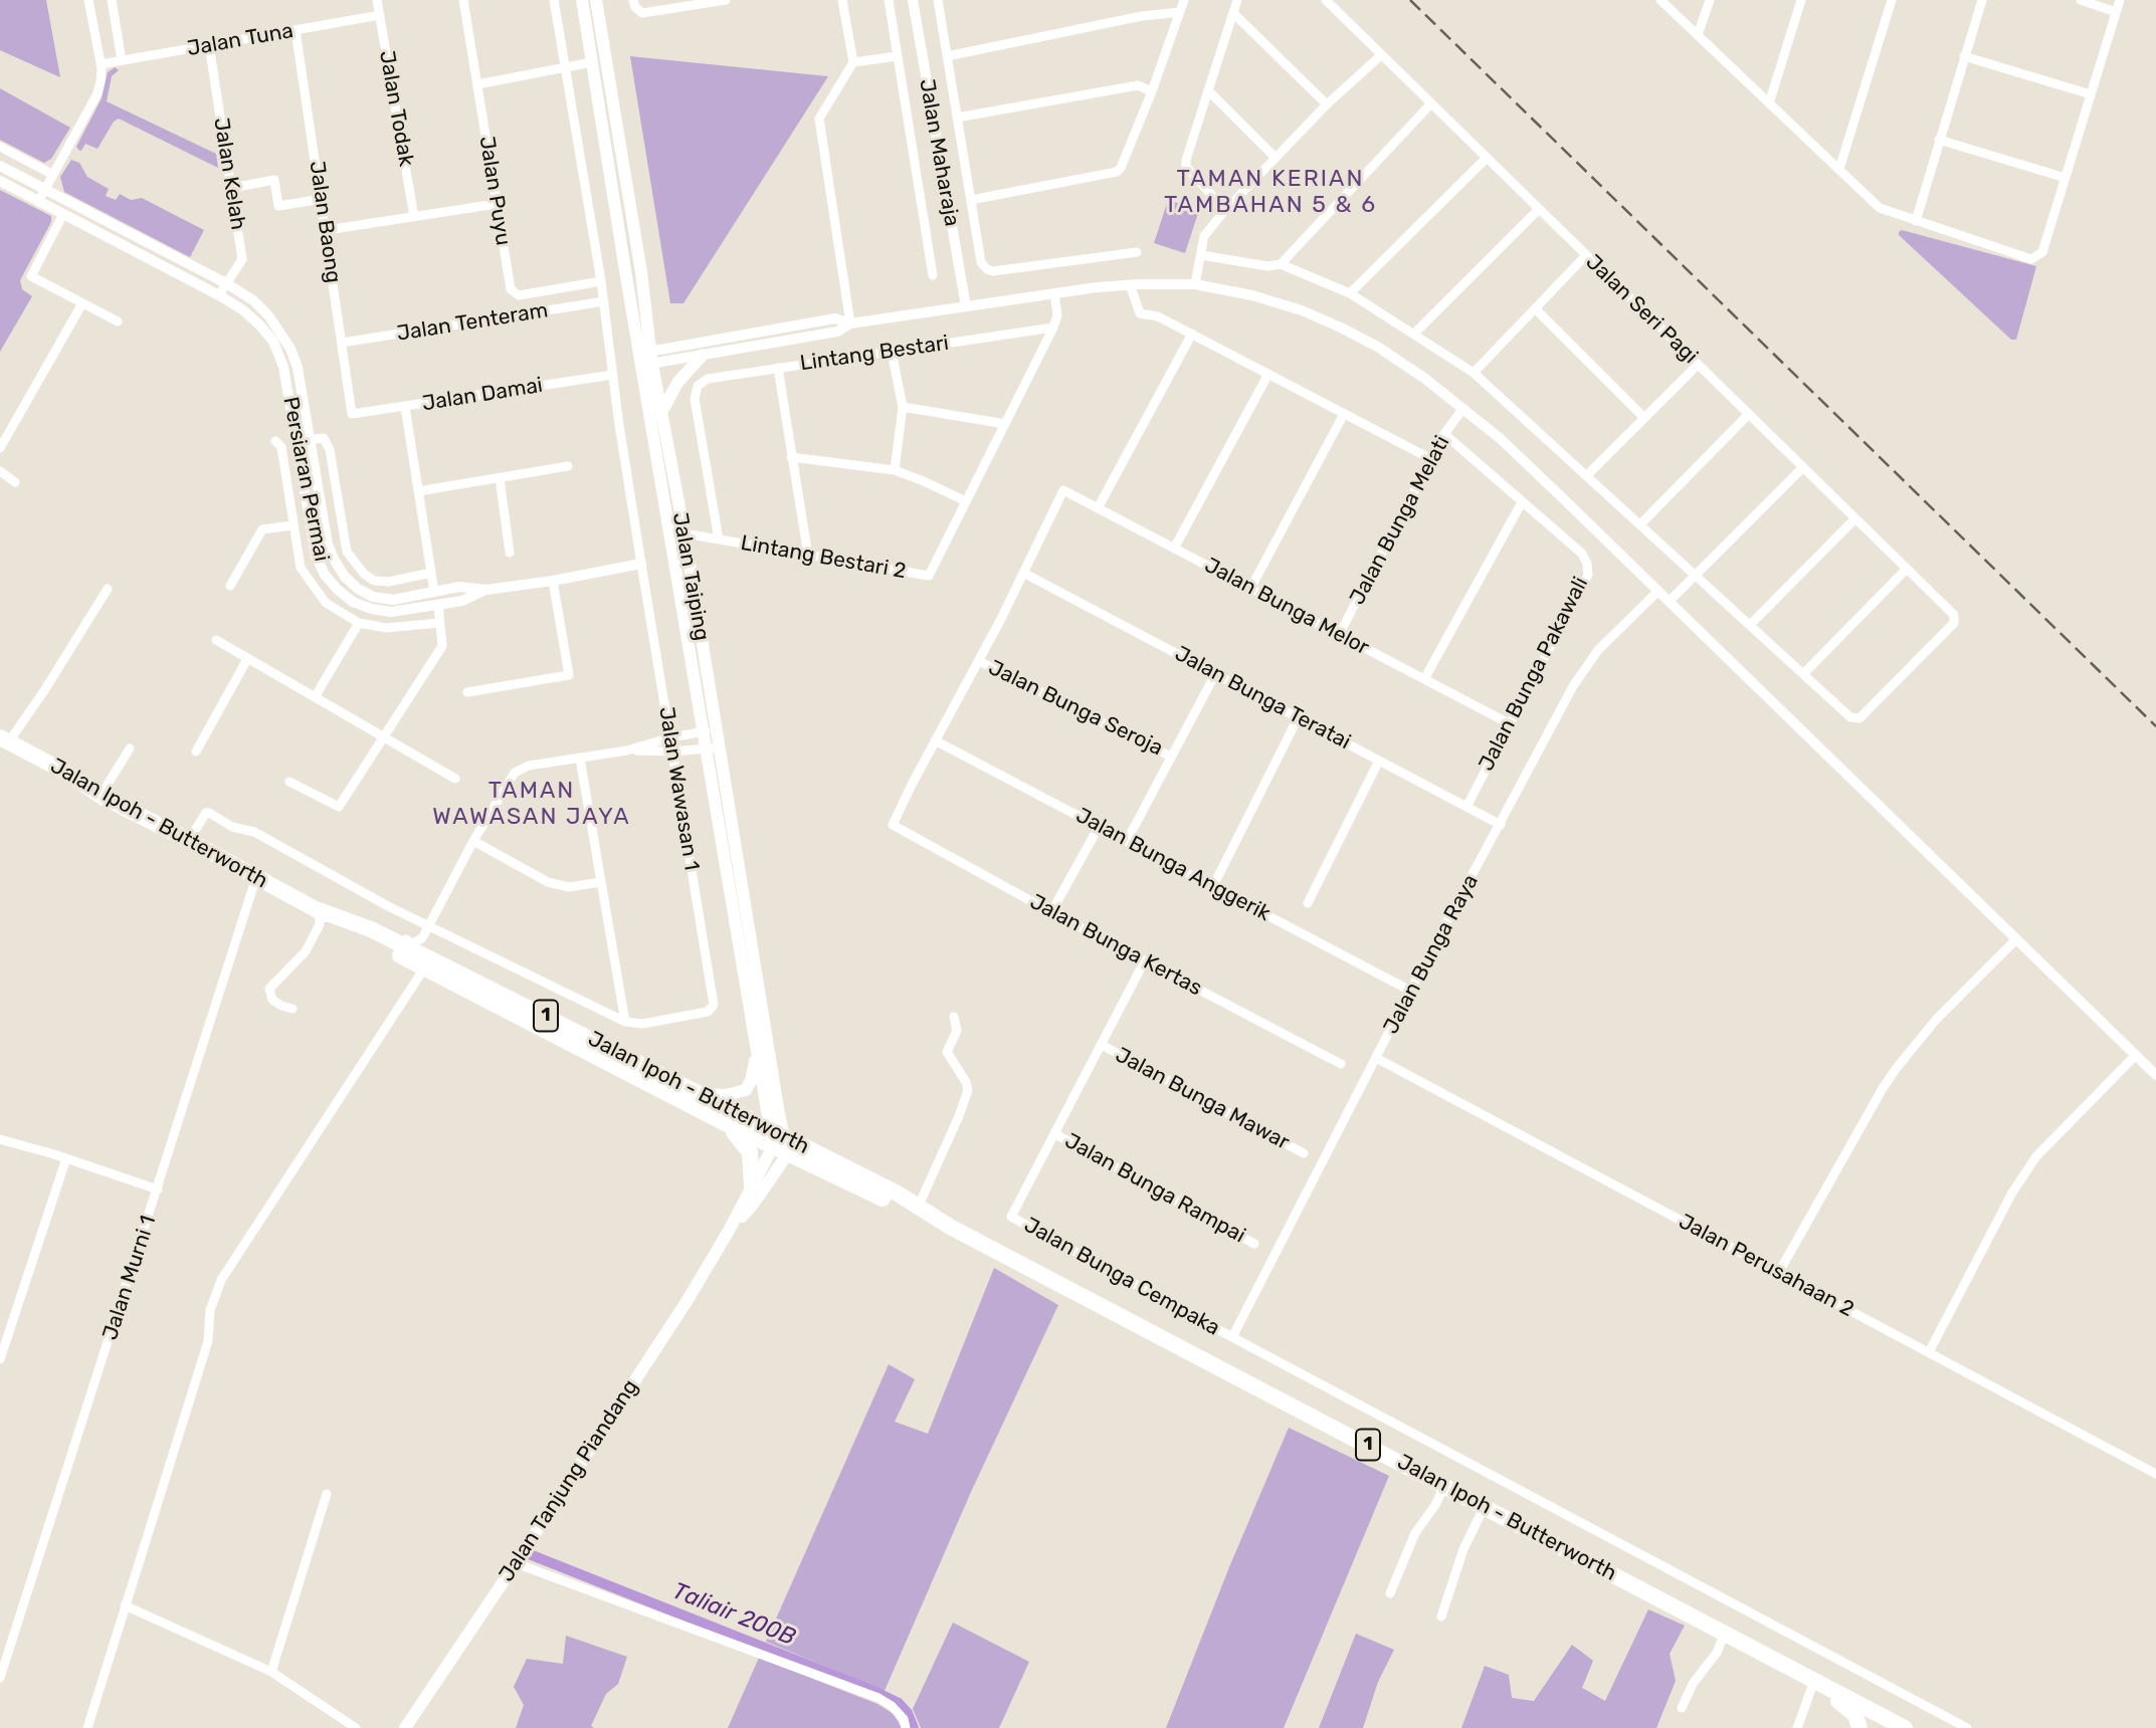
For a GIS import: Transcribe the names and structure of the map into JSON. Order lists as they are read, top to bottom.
{
  "streets": {
    "highway": ["Jalan Ipoh - Butterworth", "1"],
    "main road": ["Jalan Taiping", "Jalan Tanjung Piandang"],
    "street": [
      "Jalan Tuna",
      "Jalan Todak",
      "Jalan Maharaja",
      "Jalan Kelah",
      "Jalan Puyu",
      "Jalan Baong",
      "Jalan Seri Pagi",
      "Jalan Tenteram",
      "Lintang Bestari",
      "Jalan Damai",
      "Persiaran Permai",
      "Jalan Bunga Melati",
      "Lintang Bestari 2",
      "Jalan Bunga Melor",
      "Jalan Bunga Pakawali",
      "Jalan Bunga Teratai",
      "Jalan Bunga Seroja",
      "Jalan Wawasan 1",
      "Jalan Bunga Anggerik",
      "Jalan Bunga Kertas",
      "Jalan Bunga Raya",
      "Jalan Bunga Mawar",
      "Jalan Bunga Rampai",
      "Jalan Perusahaan 2",
      "Jalan Bunga Cempaka",
      "Jalan Murni 1"
    ]
  },
  "crossings": [
    ["Jalan Tuna", "Jalan Todak"],
    ["Jalan Tuna", "Jalan Kelah"],
    ["Jalan Tuna", "Jalan Baong"],
    ["Jalan Kelah", "Persiaran Permai"],
    ["Jalan Puyu", "Jalan Wawasan 1"],
    ["Jalan Baong", "Jalan Tenteram"],
    ["Jalan Baong", "Jalan Damai"],
    ["Jalan Tenteram", "Jalan Wawasan 1"],
    ["Lintang Bestari", "Lintang Bestari 2"],
    ["Jalan Damai", "Jalan Wawasan 1"],
    ["Jalan Bunga Melati", "Jalan Bunga Melor"],
    ["Jalan Bunga Melati", "Jalan Bunga Pakawali"],
    ["Lintang Bestari 2", "Jalan Taiping"],
    ["Jalan Taiping", "Jalan Ipoh - Butterworth"],
    ["Jalan Taiping", "Jalan Tanjung Piandang"],
    ["Jalan Bunga Melor", "Jalan Bunga Pakawali"],
    ["Jalan Bunga Melor", "Jalan Bunga Teratai"],
    ["Jalan Bunga Pakawali", "Jalan Bunga Teratai"],
    ["Jalan Bunga Teratai", "Jalan Bunga Raya"],
    ["Jalan Ipoh - Butterworth", "Jalan Murni 1"],
    ["Jalan Ipoh - Butterworth", "Jalan Tanjung Piandang"],
    ["Jalan Bunga Anggerik", "Jalan Bunga Kertas"],
    ["Jalan Bunga Anggerik", "Jalan Bunga Raya"],
    ["Jalan Bunga Raya", "Jalan Perusahaan 2"],
    ["Jalan Bunga Raya", "Jalan Bunga Cempaka"],
    ["Jalan Bunga Rampai", "Jalan Bunga Cempaka"]
  ],
  "districts": ["TAMAN KERIAN TAMBAHAN 5 & 6", "TAMAN WAWASAN JAYA"],
  "water": ["Taliair 200B"]
}
